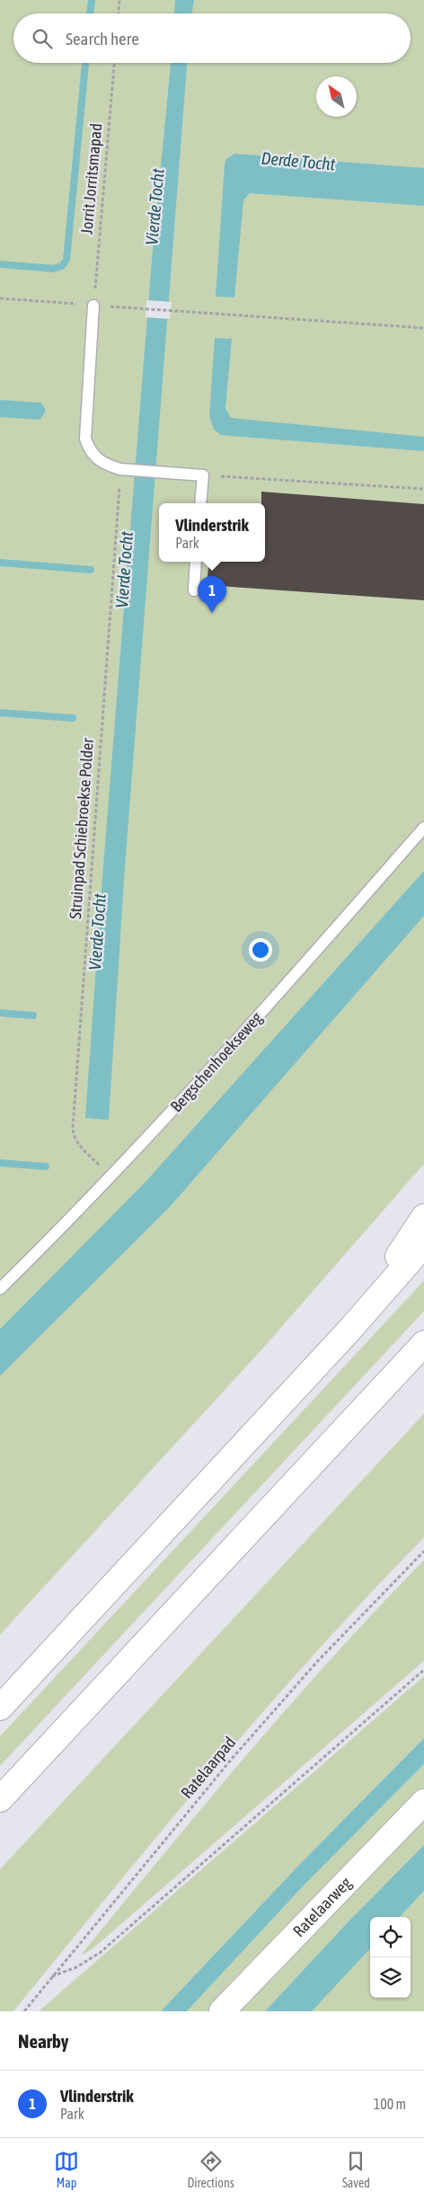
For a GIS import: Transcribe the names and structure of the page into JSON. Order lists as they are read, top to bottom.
{
  "streets": {
    "main road": ["Ratelaarweg"],
    "lane": ["Bergschenhoekseweg"],
    "path": ["Jorrit Jorritsmapad", "Struinpad Schiebroekse Polder", "Ratelaarpad"]
  },
  "crossings": [
    ["Struinpad Schiebroekse Polder", "Bergschenhoekseweg"]
  ],
  "water": ["Derde Tocht", "Vierde Tocht"],
  "north": "top left",
  "page": {
    "search": "Search here",
    "popup": ["Vlinderstrik", "Park"],
    "pins": "1",
    "heading": "Nearby",
    "list": [
      {
        "mark": "1",
        "name": "Vlinderstrik",
        "note": "Park",
        "value": "100 m"
      }
    ],
    "nav": ["Map", "Directions", "Saved"]
  }
}
